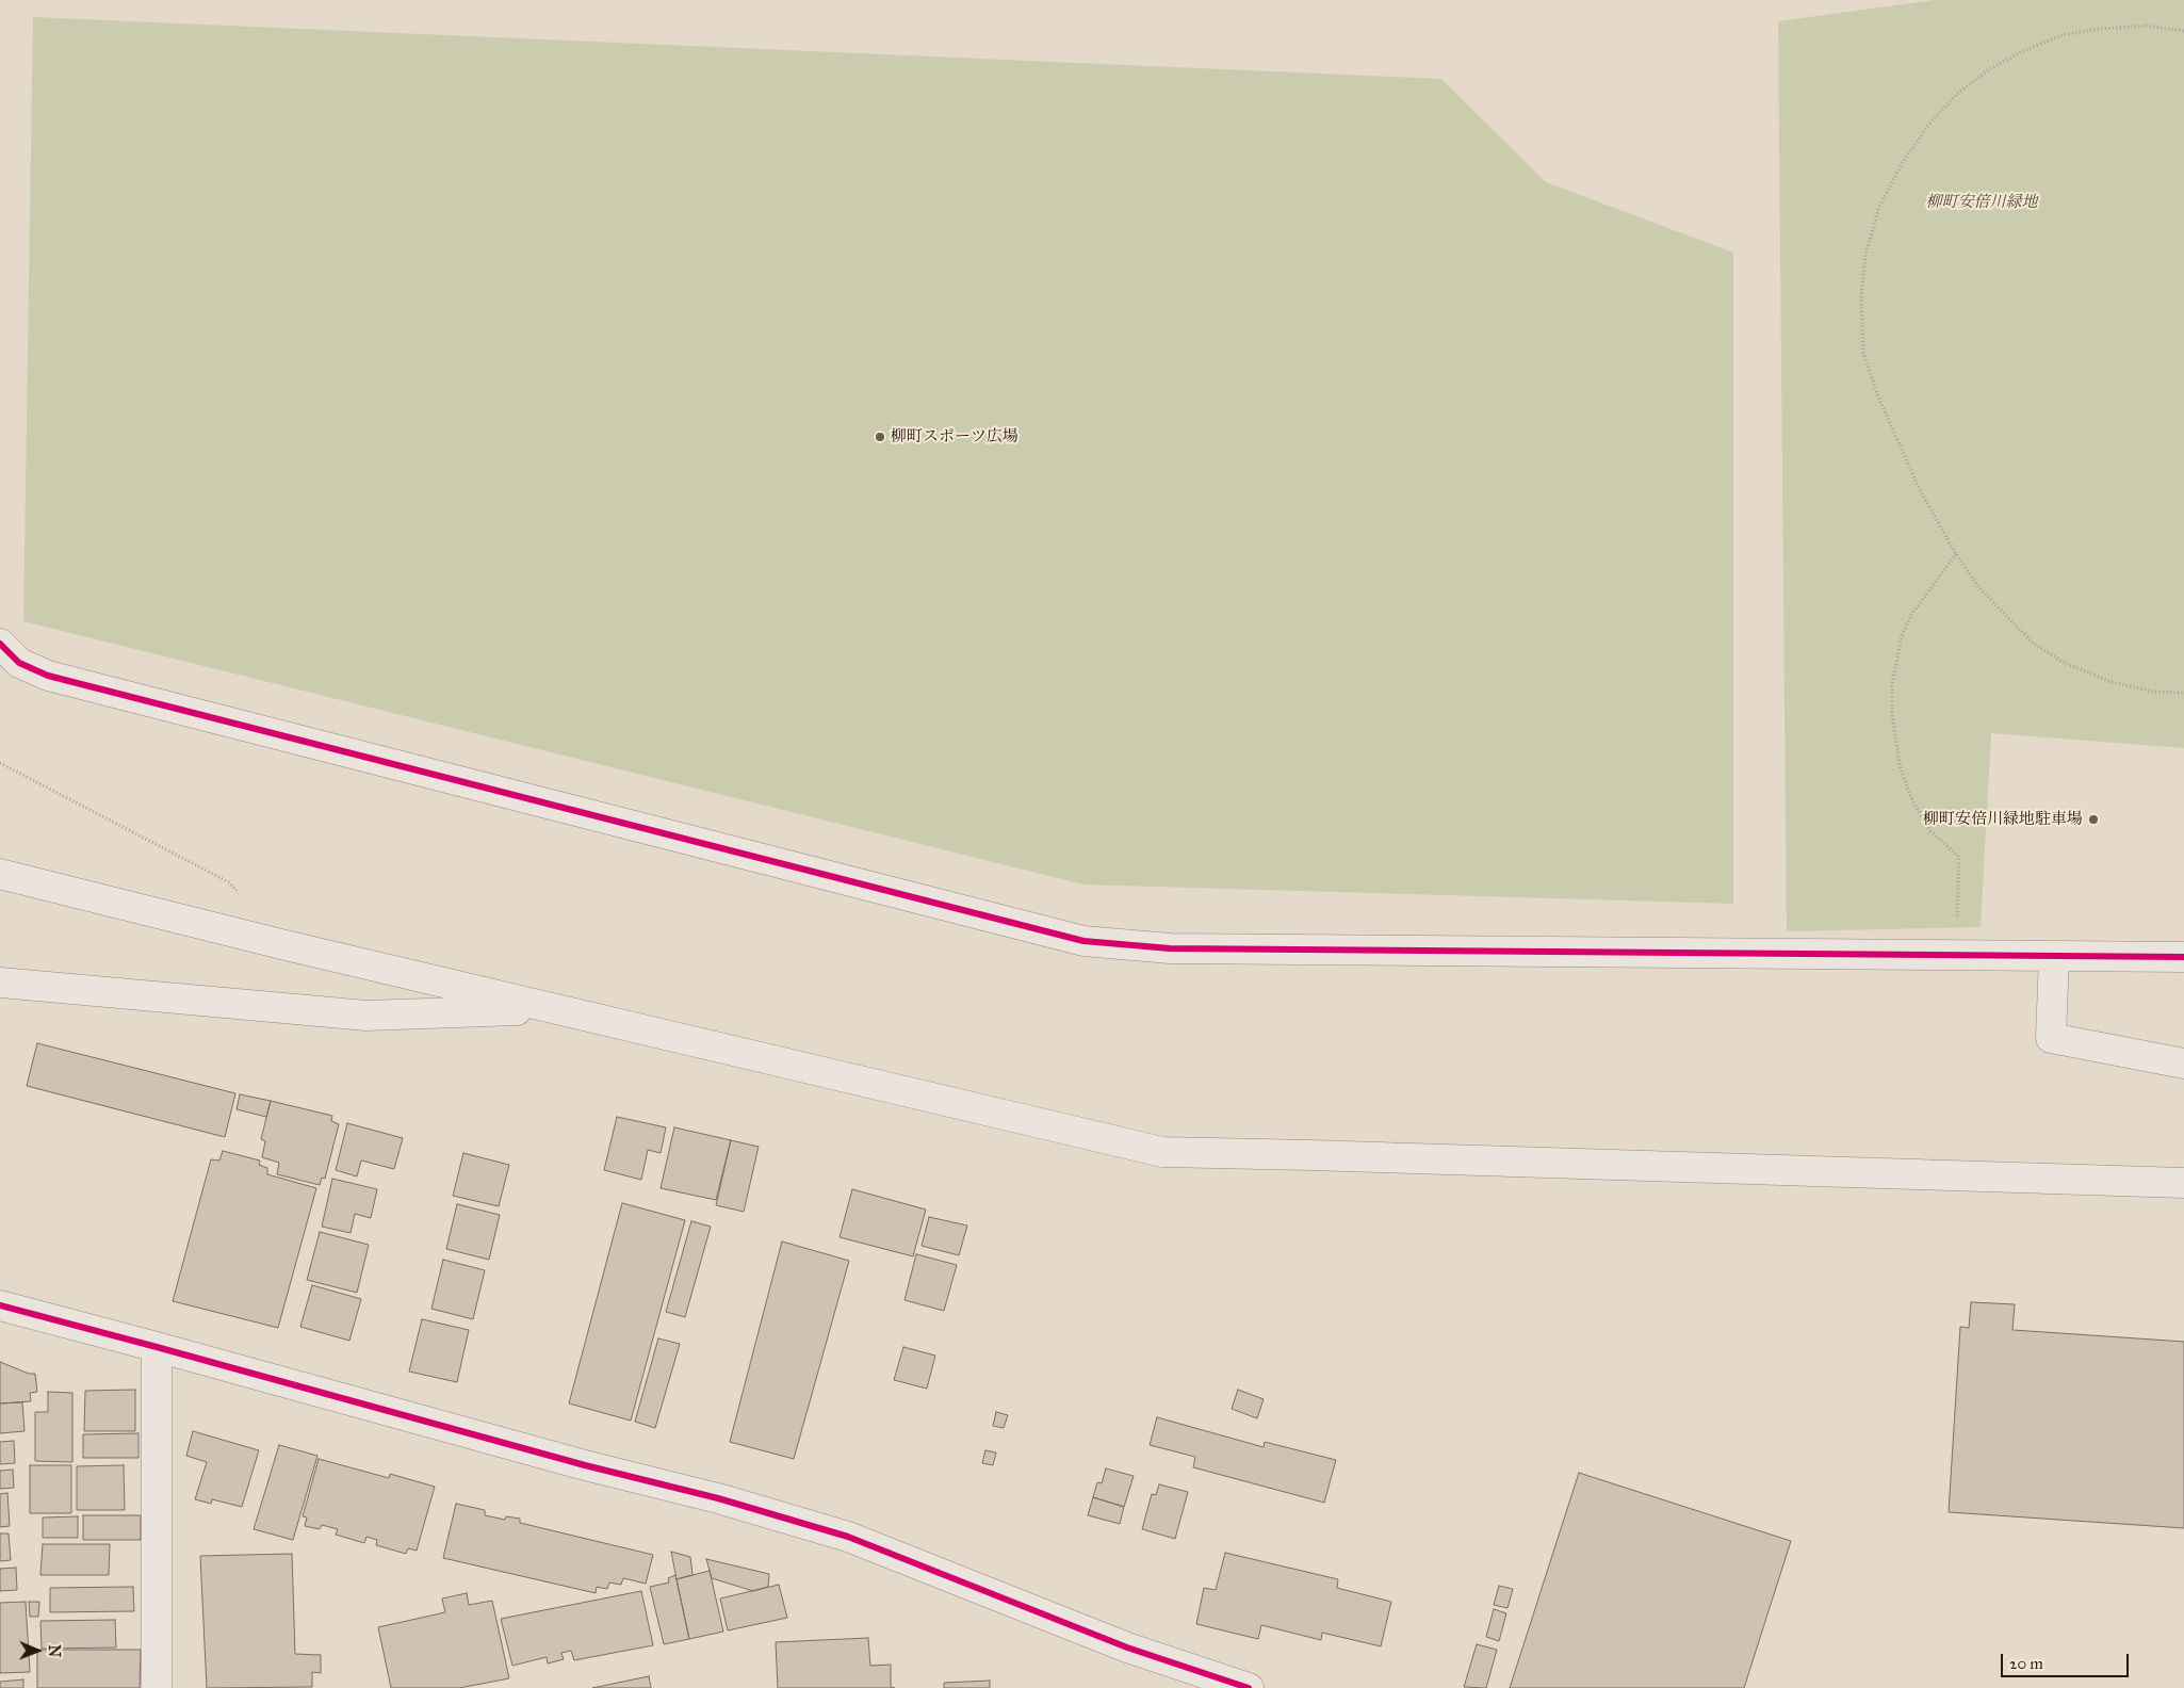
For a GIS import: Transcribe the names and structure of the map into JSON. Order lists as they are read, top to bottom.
{
  "parks": ["柳町安倍川緑地"],
  "places": ["柳町スポーツ広場", "柳町安倍川緑地駐車場"],
  "scale_bar": "20 m",
  "north": "right"
}
